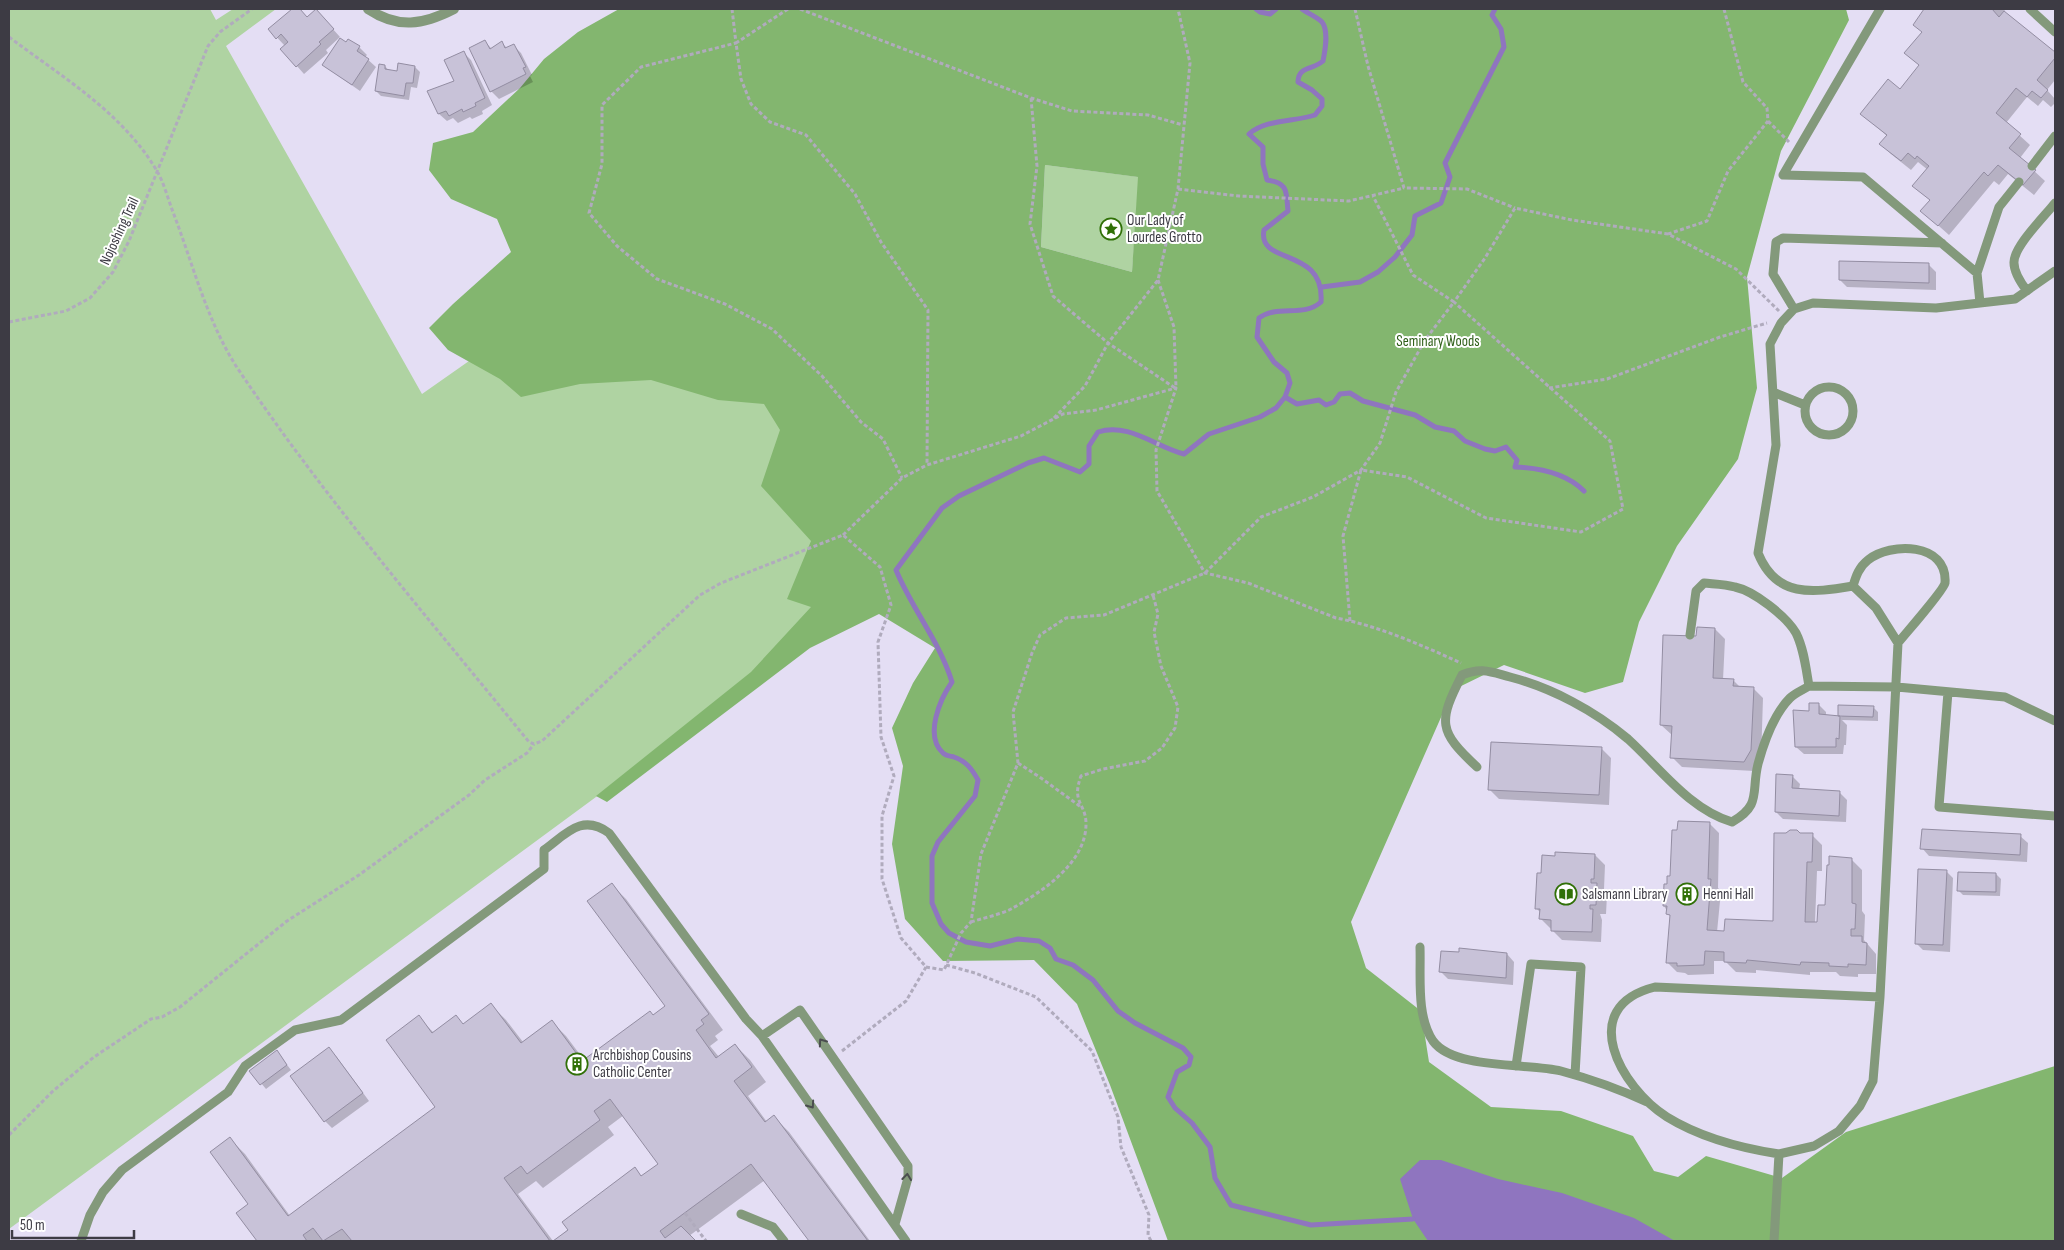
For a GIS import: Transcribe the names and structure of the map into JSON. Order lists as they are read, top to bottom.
{
  "streets": {
    "path": ["Nojoshing Trail"]
  },
  "parks": ["Seminary Woods"],
  "places": {
    "place": ["Our Lady of Lourdes Grotto"],
    "library": ["Salsmann Library"],
    "building": ["Henni Hall", "Archbishop Cousins Catholic Center"]
  },
  "scale_bar": "50 m"
}
